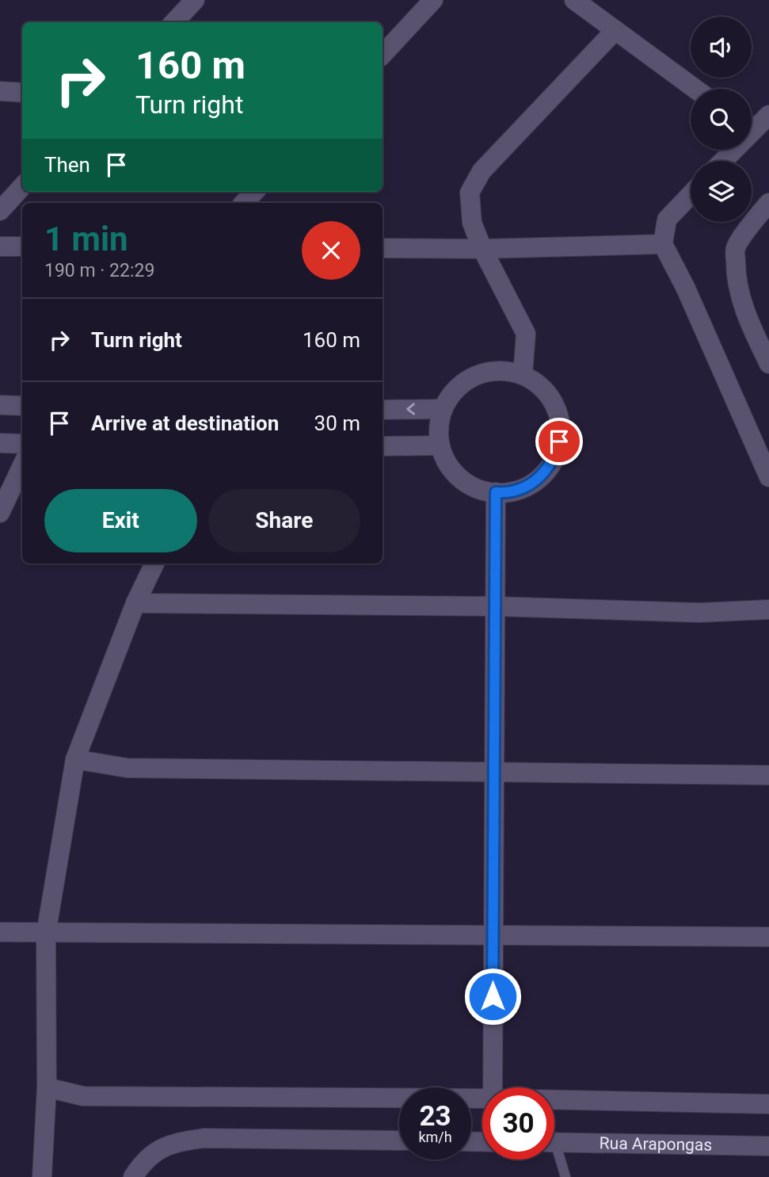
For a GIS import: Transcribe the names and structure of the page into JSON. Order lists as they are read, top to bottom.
{
  "streets": {
    "street": ["Rua Arapongas"]
  },
  "page": {
    "turn": ["160 m", "Turn right"],
    "then": "Then",
    "heading": ["1 min", "190 m · 22:29"],
    "list": [
      {
        "name": "Turn right",
        "value": "160 m"
      },
      {
        "name": "Arrive at destination",
        "value": "30 m"
      }
    ],
    "buttons": ["Exit", "Share"],
    "speed": "23 km/h",
    "limit": "30"
  }
}
